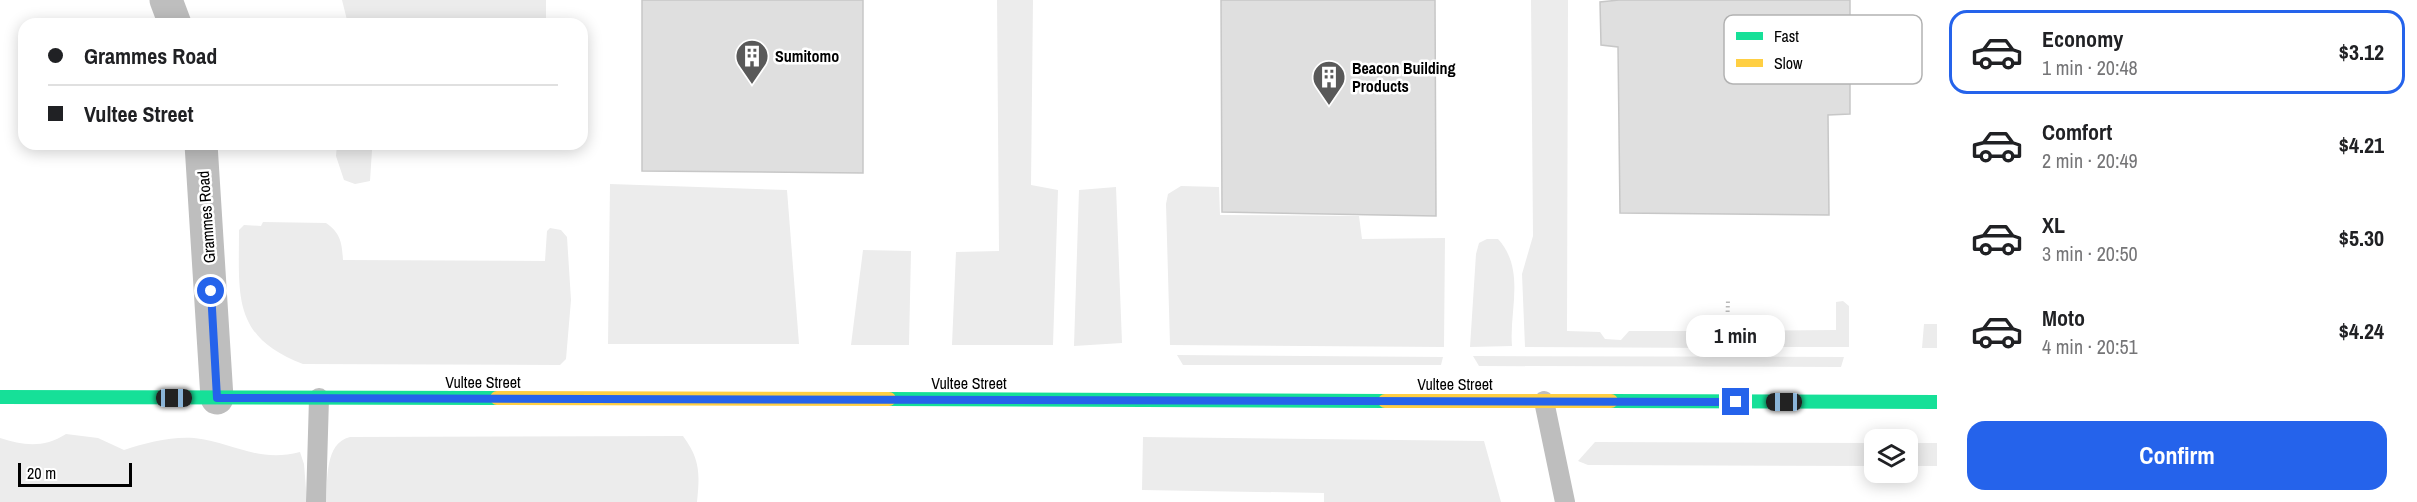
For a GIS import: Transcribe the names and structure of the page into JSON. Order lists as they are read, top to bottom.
{
  "streets": {
    "street": ["Grammes Road", "Vultee Street"]
  },
  "crossings": [
    ["Grammes Road", "Vultee Street"]
  ],
  "places": {
    "building": ["Sumitomo", "Beacon Building Products"]
  },
  "legend": ["Fast", "Slow"],
  "scale_bar": "20 m",
  "page": {
    "list": [
      {
        "name": "Economy",
        "note": "1 min · 20:48",
        "value": "$3.12"
      },
      {
        "name": "Comfort",
        "note": "2 min · 20:49",
        "value": "$4.21"
      },
      {
        "name": "XL",
        "note": "3 min · 20:50",
        "value": "$5.30"
      },
      {
        "name": "Moto",
        "note": "4 min · 20:51",
        "value": "$4.24"
      }
    ],
    "banner": ["Grammes Road", "Vultee Street"],
    "bubble": "1 min",
    "buttons": "Confirm",
    "scale": "20 m"
  }
}
